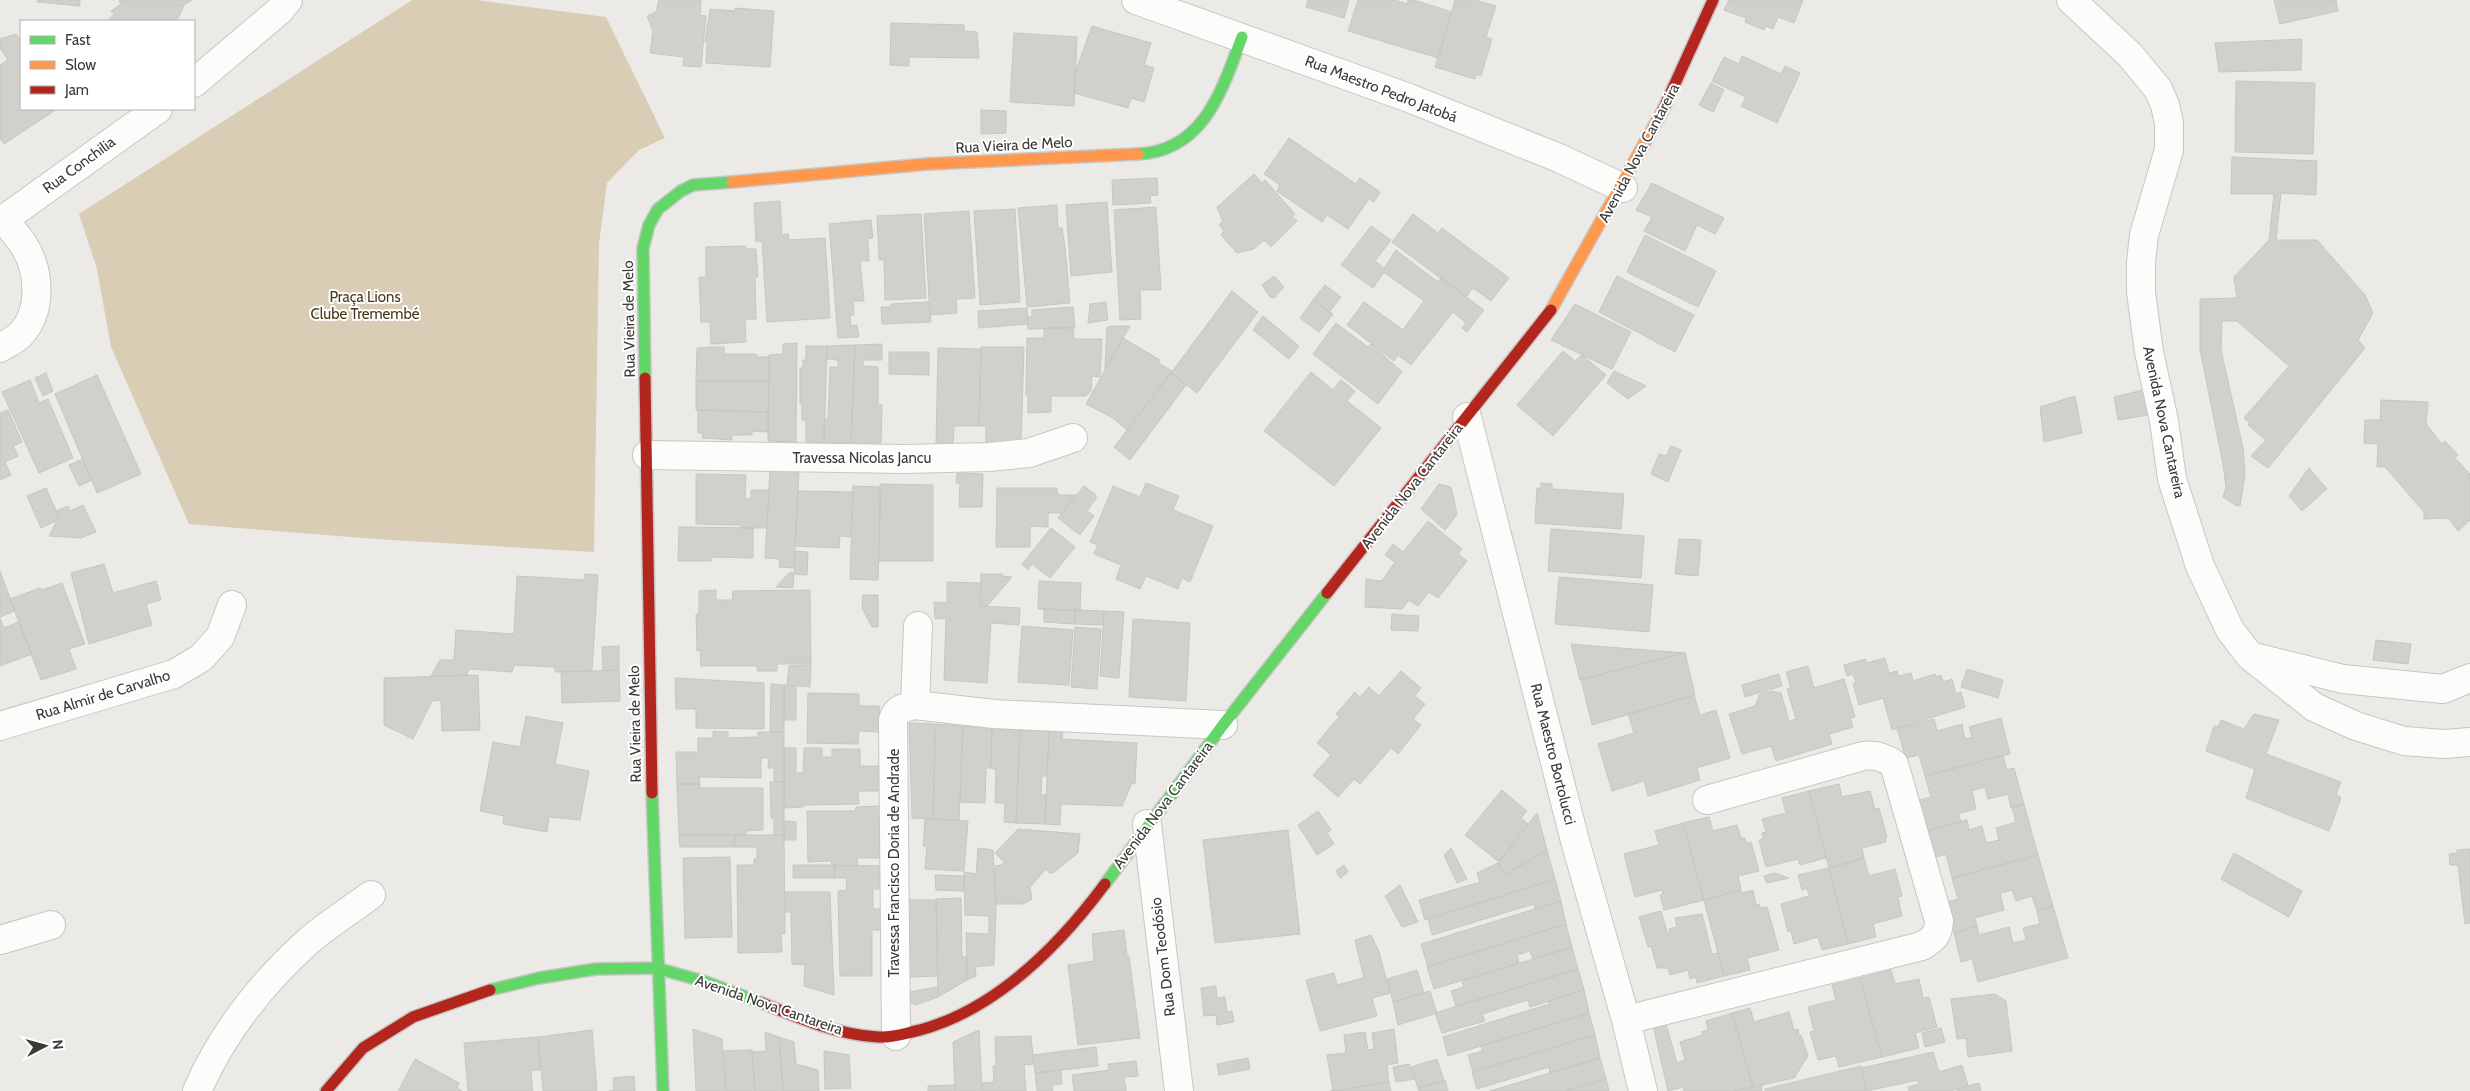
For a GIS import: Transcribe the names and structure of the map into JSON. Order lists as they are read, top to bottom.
{
  "streets": {
    "street": [
      "Rua Maestro Pedro Jatobá",
      "Rua Vieira de Melo",
      "Avenida Nova Cantareira",
      "Rua Conchilia",
      "Travessa Nicolas Jancu",
      "Rua Almir de Carvalho",
      "Rua Maestro Bortolucci",
      "Travessa Francisco Doria de Andrade",
      "Rua Dom Teodósio"
    ]
  },
  "crossings": [
    ["Rua Maestro Pedro Jatobá", "Rua Vieira de Melo"],
    ["Rua Maestro Pedro Jatobá", "Avenida Nova Cantareira"],
    ["Rua Vieira de Melo", "Avenida Nova Cantareira"],
    ["Rua Vieira de Melo", "Travessa Nicolas Jancu"],
    ["Avenida Nova Cantareira", "Rua Maestro Bortolucci"],
    ["Avenida Nova Cantareira", "Travessa Francisco Doria de Andrade"],
    ["Avenida Nova Cantareira", "Rua Dom Teodósio"]
  ],
  "parks": ["Praça Lions Clube Tremembé"],
  "legend": ["Fast", "Slow", "Jam"],
  "north": "right"
}
